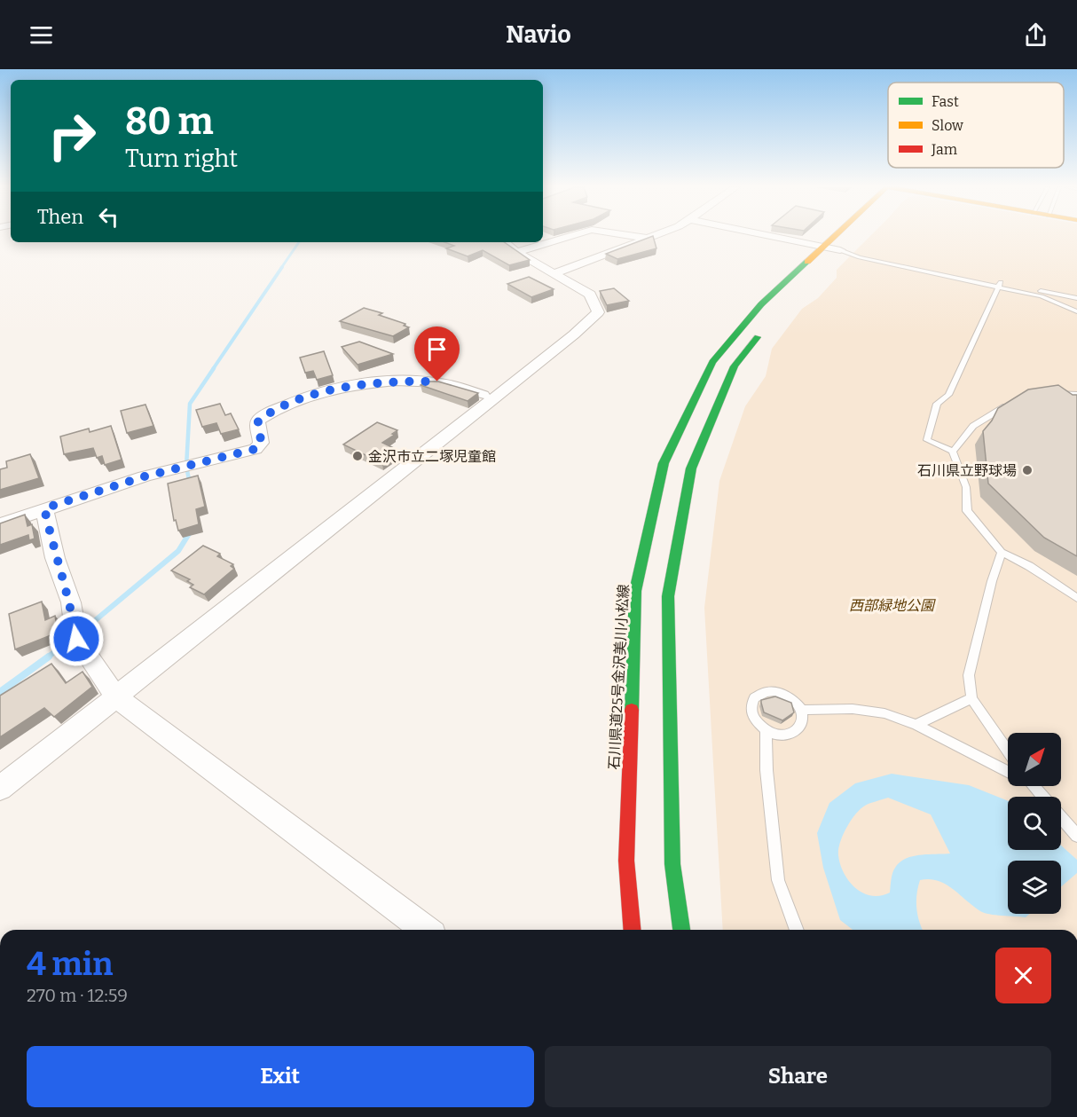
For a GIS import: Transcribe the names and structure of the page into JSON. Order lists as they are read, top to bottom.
{
  "streets": {
    "main road": ["石川県道25号金沢美川小松線"]
  },
  "parks": ["西部緑地公園"],
  "places": ["金沢市立二塚児童館", "石川県立野球場"],
  "legend": ["Fast", "Slow", "Jam"],
  "north": "top right",
  "page": {
    "header": "Navio",
    "turn": ["80 m", "Turn right"],
    "then": "Then",
    "heading": ["4 min", "270 m · 12:59"],
    "buttons": ["Exit", "Share"]
  }
}
